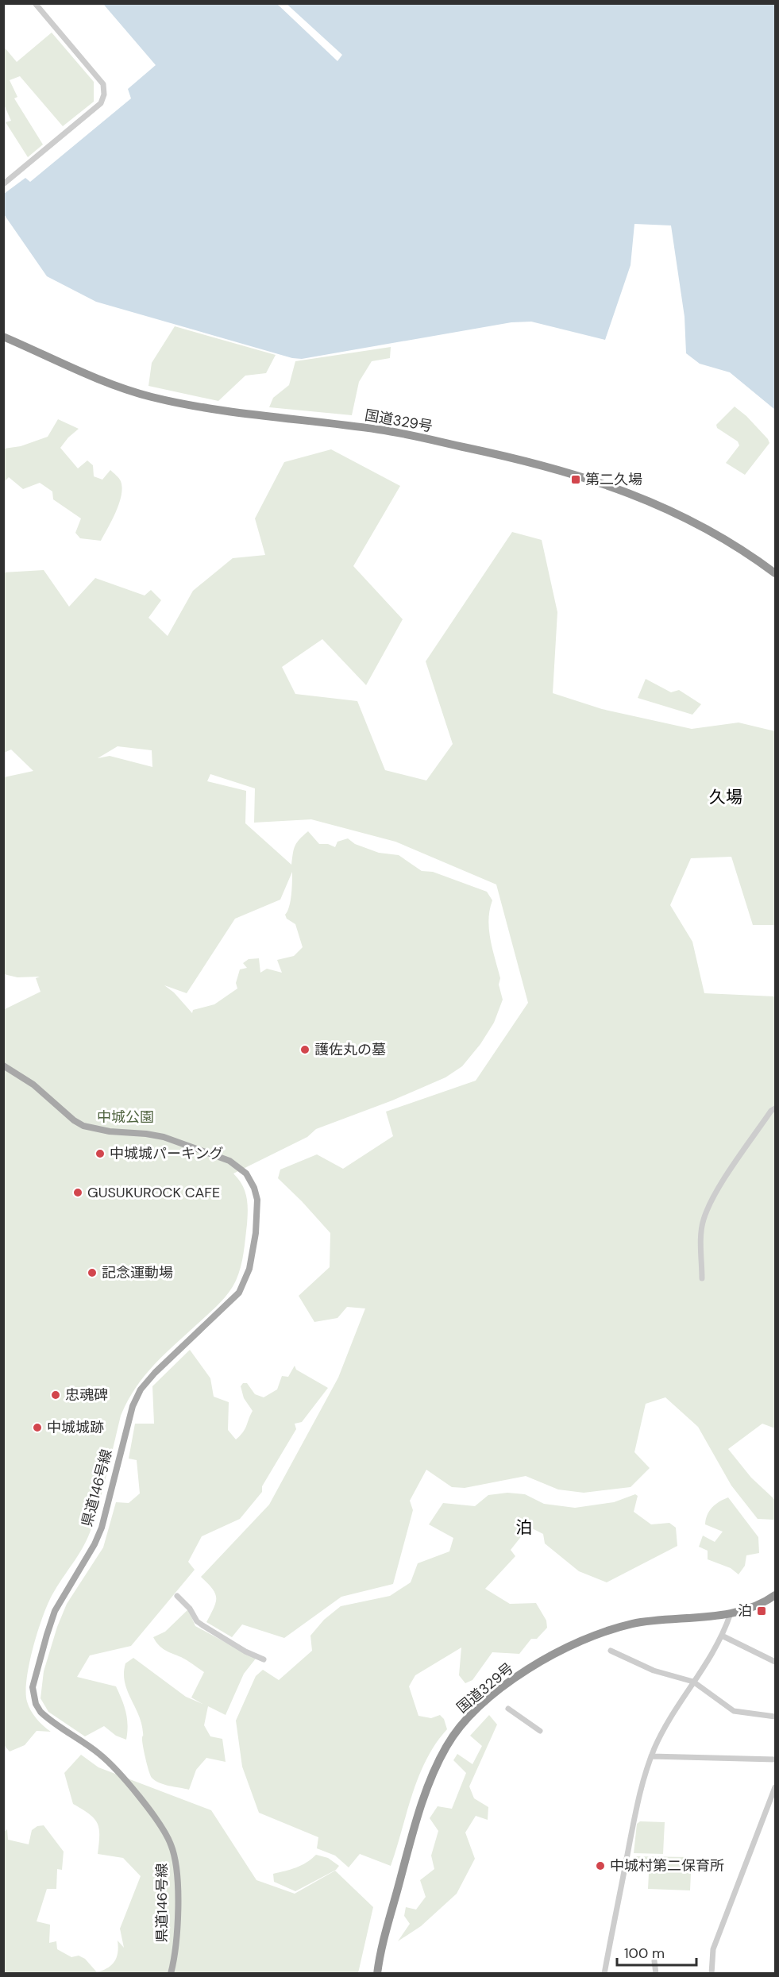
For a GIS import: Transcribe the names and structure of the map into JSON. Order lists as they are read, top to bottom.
{
  "streets": {
    "highway": ["国道329号"],
    "main road": ["県道146号線"]
  },
  "districts": ["久場", "泊"],
  "parks": ["中城公園"],
  "places": {
    "transit": ["第二久場", "泊"],
    "other": [
      "護佐丸の墓",
      "中城城パーキング",
      "GUSUKUROCK CAFE",
      "記念運動場",
      "忠魂碑",
      "中城城跡",
      "中城村第二保育所"
    ]
  },
  "scale_bar": "100 m"
}
